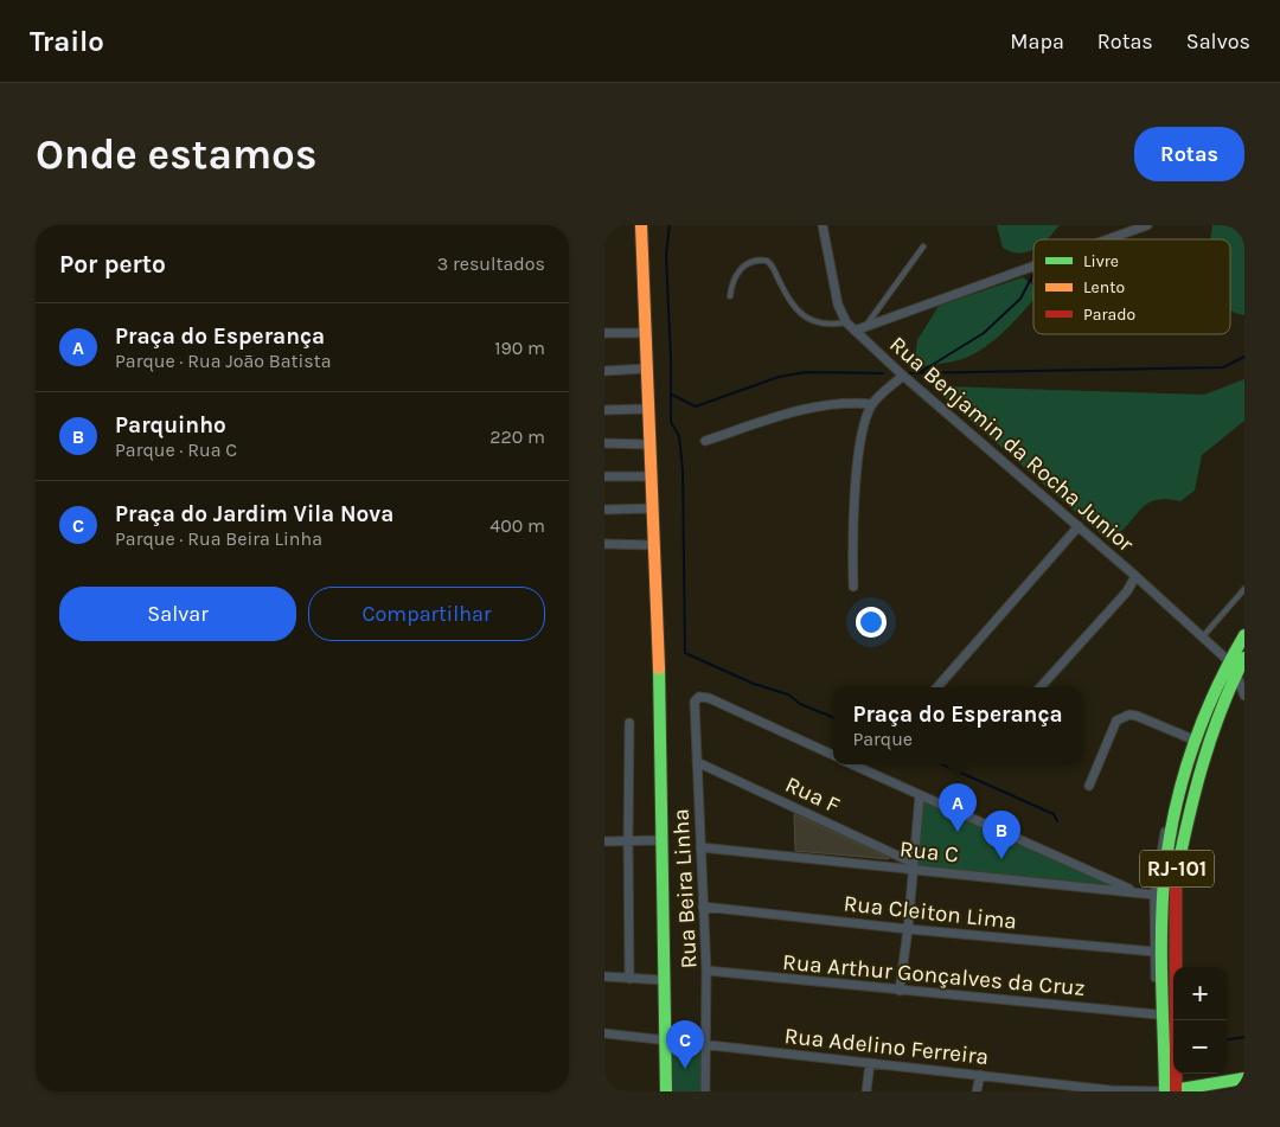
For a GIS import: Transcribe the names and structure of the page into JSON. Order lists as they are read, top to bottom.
{
  "streets": {
    "main road": ["RJ-101"],
    "street": [
      "Rua Benjamin da Rocha Junior",
      "Rua F",
      "Rua C",
      "Rua Beira Linha",
      "Rua Cleiton Lima",
      "Rua Arthur Gonçalves da Cruz",
      "Rua Adelino Ferreira"
    ]
  },
  "crossings": [
    ["Rua Benjamin da Rocha Junior", "RJ-101"],
    ["Rua F", "Rua C"],
    ["Rua F", "Rua Beira Linha"],
    ["Rua C", "Rua Beira Linha"],
    ["RJ-101", "Rua Adelino Ferreira"],
    ["Rua Beira Linha", "Rua Cleiton Lima"],
    ["Rua Beira Linha", "Rua Arthur Gonçalves da Cruz"],
    ["Rua Beira Linha", "Rua Adelino Ferreira"]
  ],
  "legend": ["Livre", "Lento", "Parado"],
  "page": {
    "header": "Trailo",
    "nav": ["Mapa", "Rotas", "Salvos"],
    "buttons": [
      "Rotas",
      ["Salvar", "Compartilhar"]
    ],
    "title": "Onde estamos",
    "heading": ["Por perto", "3 resultados"],
    "list": [
      {
        "mark": "A",
        "name": "Praça do Esperança",
        "note": "Parque · Rua Joāo Batista",
        "value": "190 m"
      },
      {
        "mark": "B",
        "name": "Parquinho",
        "note": "Parque · Rua C",
        "value": "220 m"
      },
      {
        "mark": "C",
        "name": "Praça do Jardim Vila Nova",
        "note": "Parque · Rua Beira Linha",
        "value": "400 m"
      }
    ],
    "popup": ["Praça do Esperança", "Parque"],
    "pins": ["A", "B", "C"],
    "map_buttons": ["+", "−"]
  }
}
